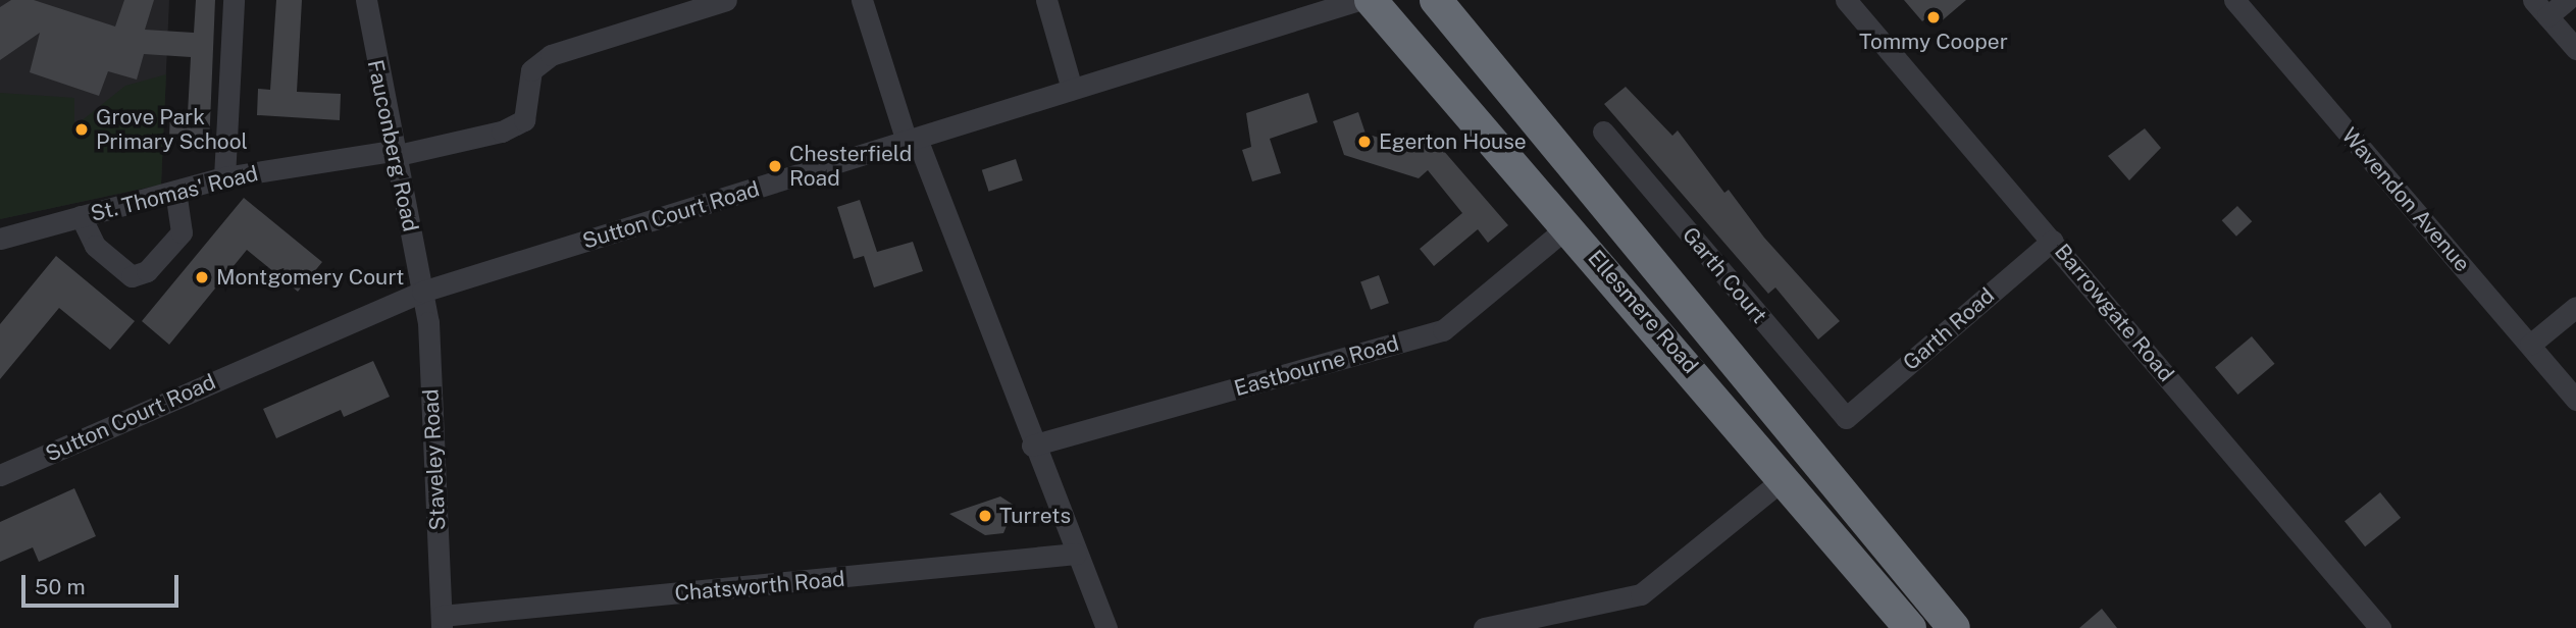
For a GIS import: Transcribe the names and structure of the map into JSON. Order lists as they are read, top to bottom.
{
  "streets": {
    "highway": ["Ellesmere Road"],
    "street": [
      "Fauconberg Road",
      "St. Thomas' Road",
      "Wavendon Avenue",
      "Sutton Court Road",
      "Garth Court",
      "Barrowgate Road",
      "Garth Road",
      "Eastbourne Road",
      "Staveley Road",
      "Chatsworth Road"
    ]
  },
  "crossings": [
    ["Fauconberg Road", "St. Thomas' Road"],
    ["Fauconberg Road", "Sutton Court Road"],
    ["Fauconberg Road", "Staveley Road"],
    ["Sutton Court Road", "Staveley Road"],
    ["Garth Court", "Garth Road"],
    ["Ellesmere Road", "Eastbourne Road"],
    ["Barrowgate Road", "Garth Road"],
    ["Staveley Road", "Chatsworth Road"]
  ],
  "places": [
    "Tommy Cooper",
    "Grove Park Primary School",
    "Egerton House",
    "Chesterfield Road",
    "Montgomery Court",
    "Turrets"
  ],
  "scale_bar": "50 m"
}
